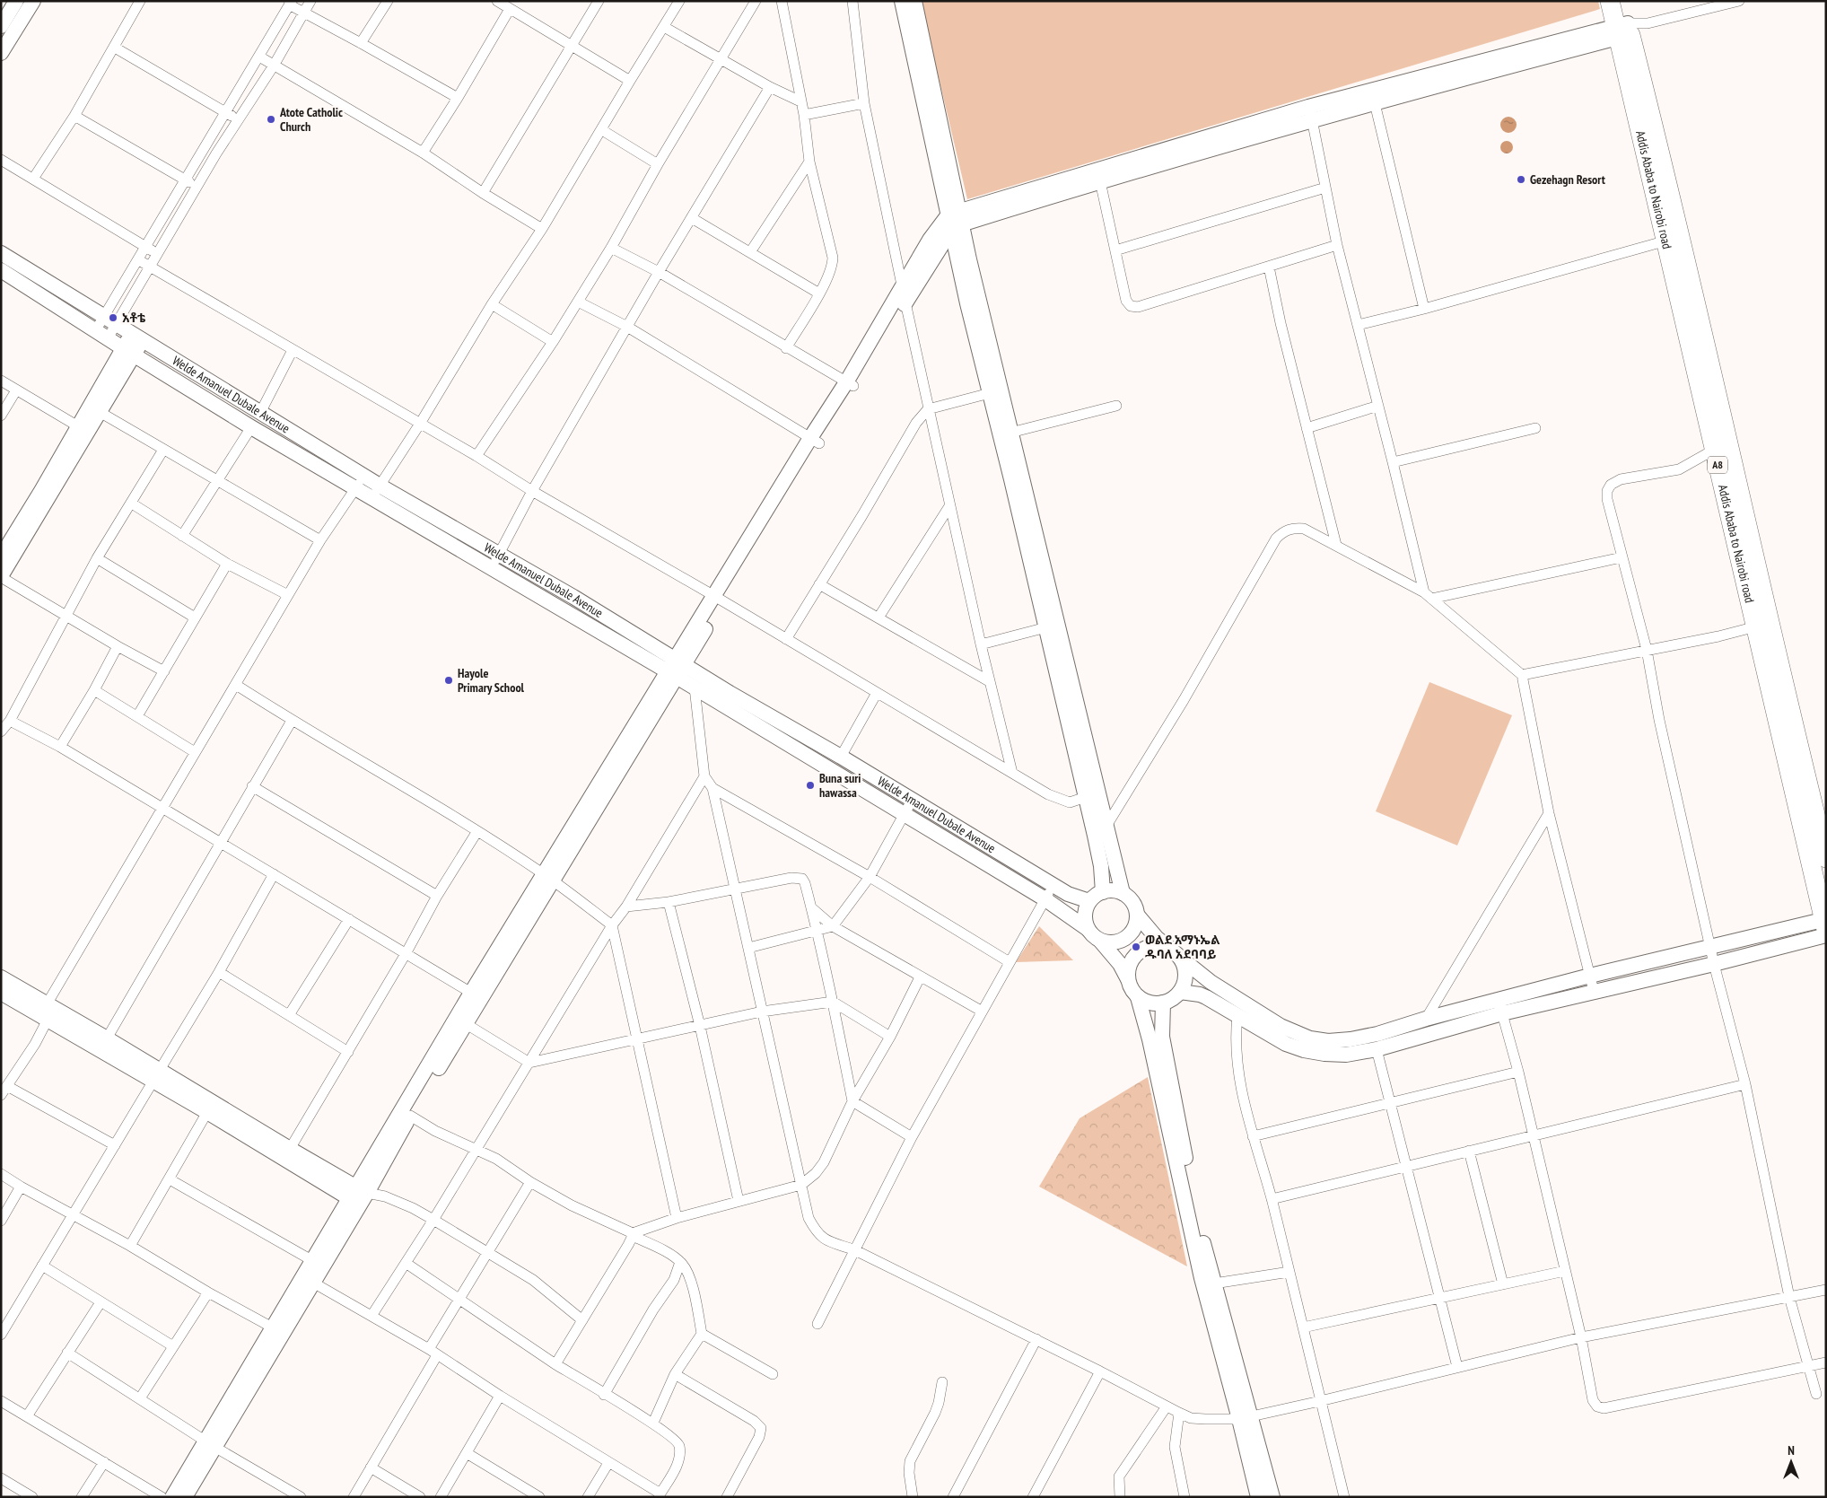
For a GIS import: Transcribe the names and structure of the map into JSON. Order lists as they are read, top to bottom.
{
  "streets": {
    "highway": ["Addis Ababa to Nairobi road", "A8"],
    "main road": ["Welde Amanuel Dubale Avenue"]
  },
  "places": [
    "Atote Catholic Church",
    "Gezehagn Resort",
    "አቶቴ",
    "Hayole Primary School",
    "Buna suri hawassa",
    "ወልደ አማኑኤል ዱባለ አደባባይ"
  ],
  "north": "top"
}
